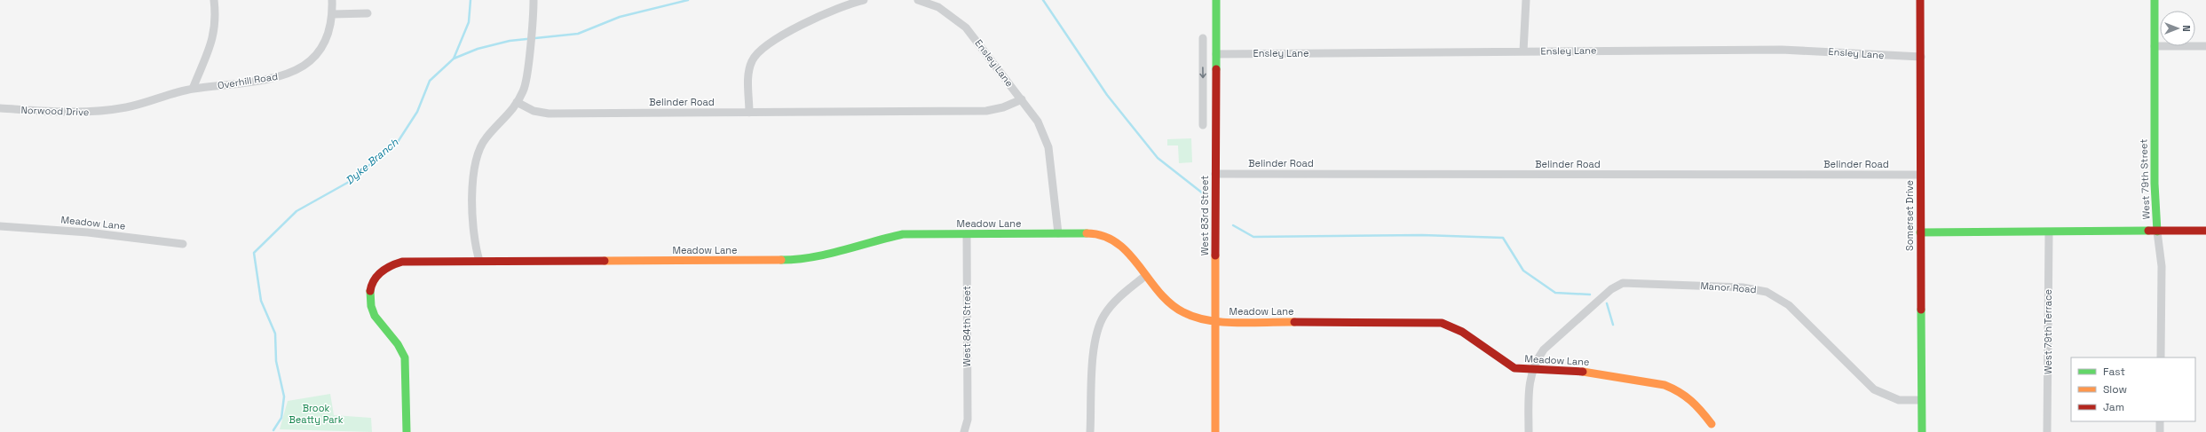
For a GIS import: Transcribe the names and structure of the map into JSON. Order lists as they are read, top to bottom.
{
  "streets": {
    "street": [
      "Ensley Lane",
      "Overhill Road",
      "Belinder Road",
      "Norwood Drive",
      "West 79th Street",
      "West 83rd Street",
      "Somerset Drive",
      "Meadow Lane",
      "Manor Road",
      "West 84th Street",
      "West 79th Terrace"
    ]
  },
  "crossings": [
    ["Ensley Lane", "Belinder Road"],
    ["Ensley Lane", "West 83rd Street"],
    ["Ensley Lane", "Somerset Drive"],
    ["Ensley Lane", "Meadow Lane"],
    ["Overhill Road", "Norwood Drive"],
    ["Belinder Road", "West 83rd Street"],
    ["Belinder Road", "Somerset Drive"],
    ["West 83rd Street", "Meadow Lane"],
    ["Somerset Drive", "Manor Road"],
    ["Meadow Lane", "Manor Road"],
    ["Meadow Lane", "West 84th Street"]
  ],
  "water": ["Dyke Branch"],
  "parks": ["Brook Beatty Park"],
  "legend": ["Fast", "Slow", "Jam"],
  "north": "right"
}
